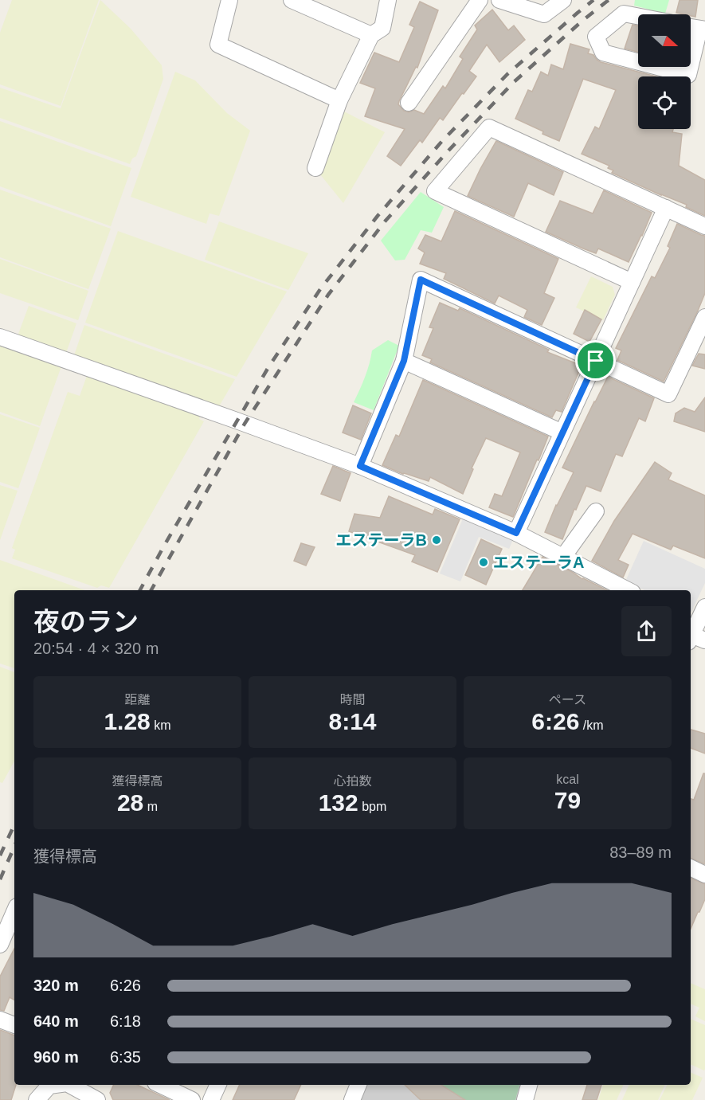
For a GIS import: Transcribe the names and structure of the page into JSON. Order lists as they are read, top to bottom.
{
  "places": ["エステーラB", "エステーラA"],
  "north": "right",
  "page": {
    "heading": ["夜のラン", "20:54 · 4 × 320 m"],
    "stats": [
      ["距離", "1.28 km"],
      ["時間", "8:14"],
      ["ペース", "6:26 /km"],
      ["獲得標高", "28 m"],
      ["心拍数", "132 bpm"],
      ["kcal", "79"]
    ],
    "chart": ["獲得標高", "83–89 m"],
    "list": [
      {
        "name": "320 m",
        "note": "6:26"
      },
      {
        "name": "640 m",
        "note": "6:18"
      },
      {
        "name": "960 m",
        "note": "6:35"
      }
    ]
  }
}
